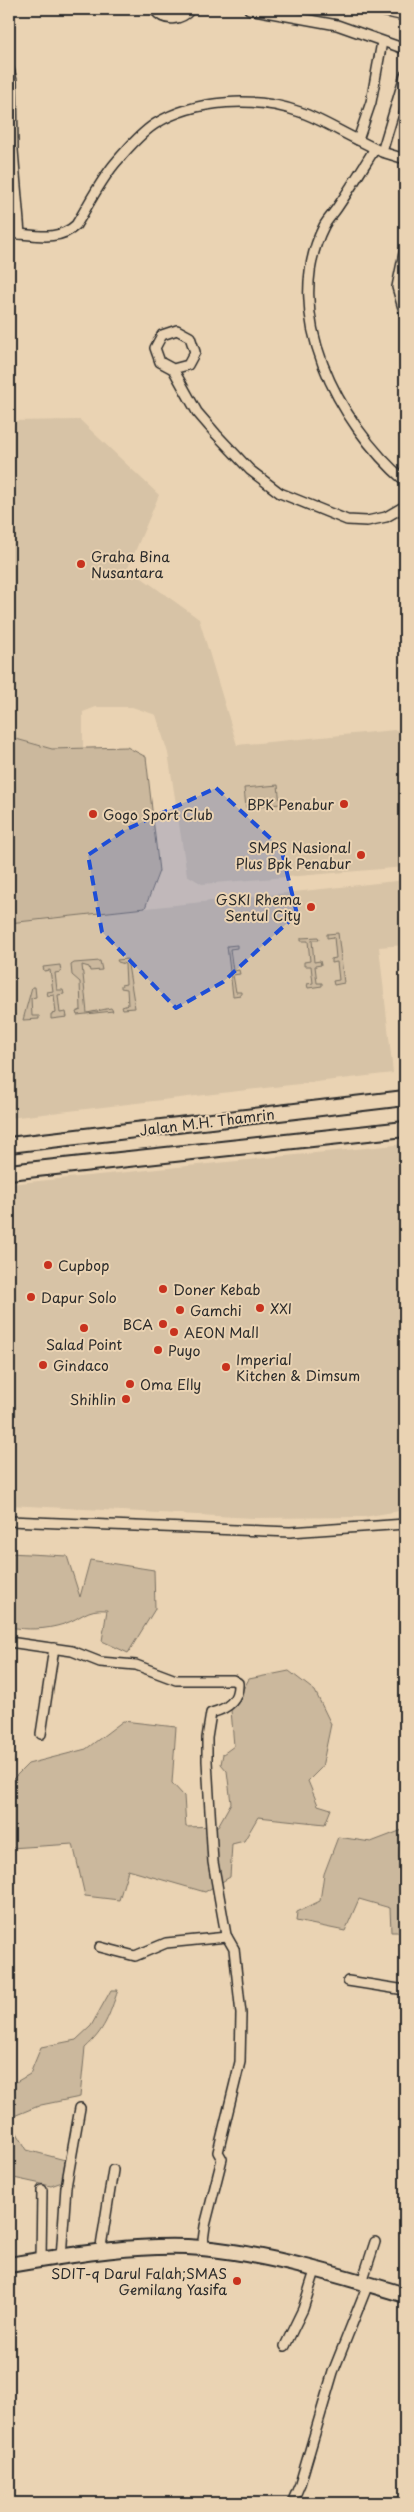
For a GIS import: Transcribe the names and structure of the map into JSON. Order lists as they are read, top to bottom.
{
  "streets": {
    "main road": ["Jalan M.H. Thamrin"]
  },
  "places": [
    "Graha Bina Nusantara",
    "BPK Penabur",
    "Gogo Sport Club",
    "SMPS Nasional Plus Bpk Penabur",
    "GSKI Rhema Sentul City",
    "Cupbop",
    "Doner Kebab",
    "Dapur Solo",
    "XXI",
    "Gamchi",
    "BCA",
    "Salad Point",
    "AEON Mall",
    "Puyo",
    "Gindaco",
    "Imperial Kitchen & Dimsum",
    "Oma Elly",
    "Shihlin",
    "SDIT-q Darul Falah;SMAS Gemilang Yasifa"
  ]
}
